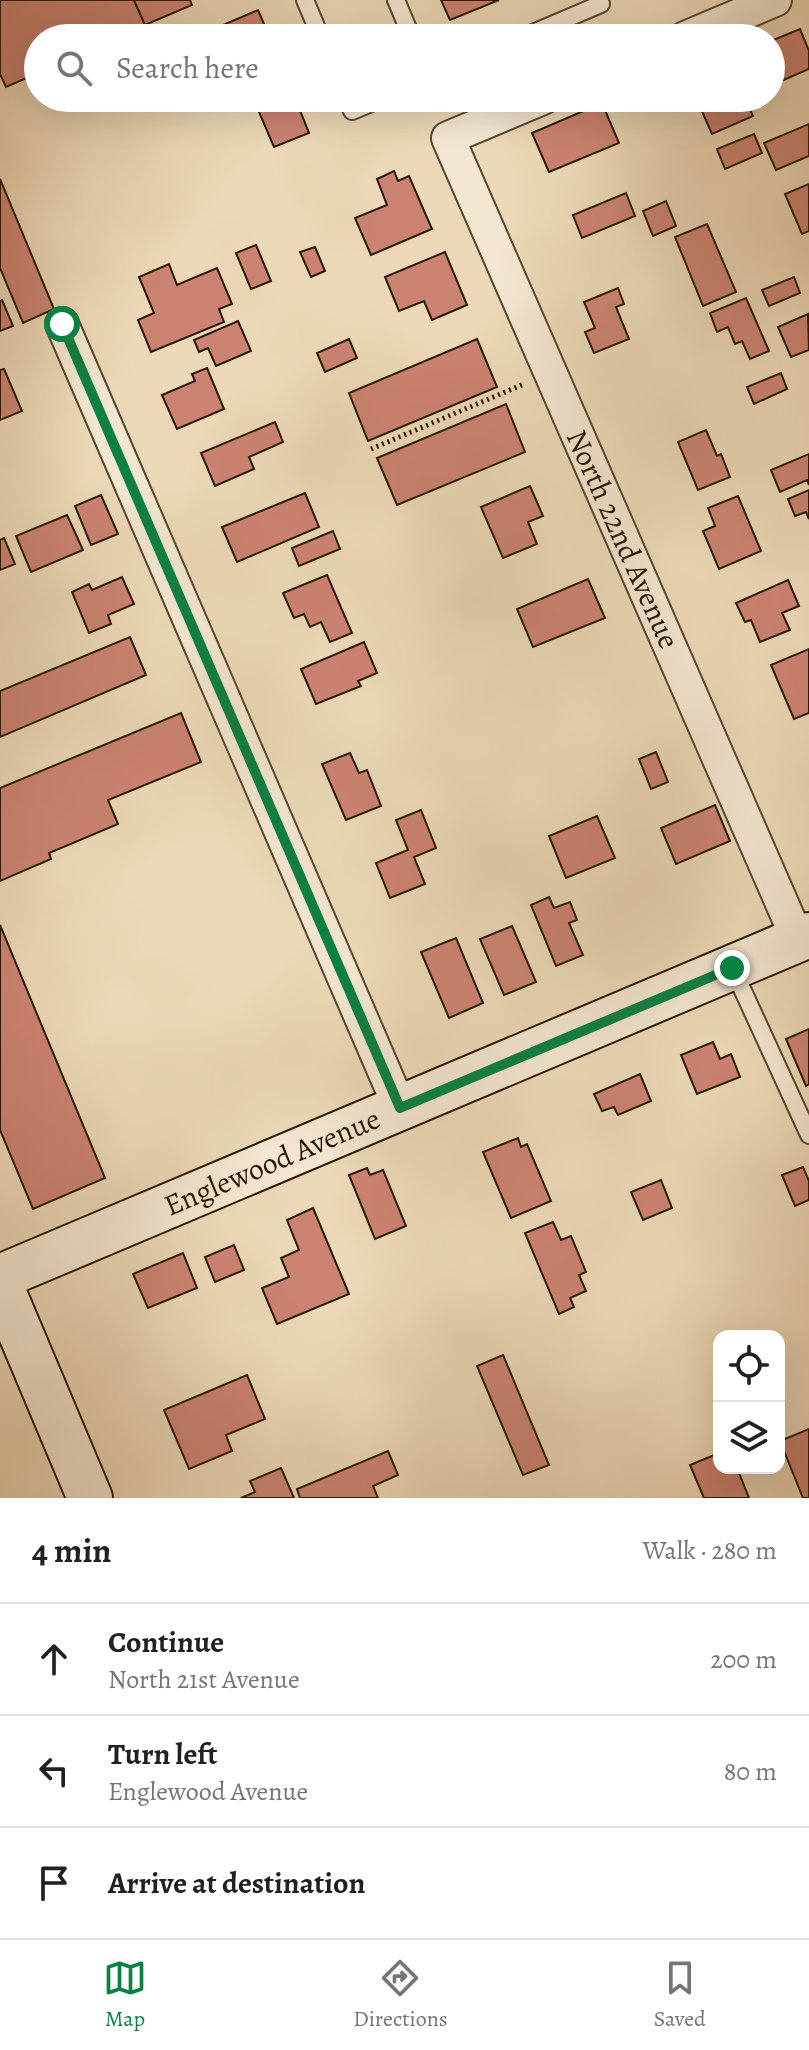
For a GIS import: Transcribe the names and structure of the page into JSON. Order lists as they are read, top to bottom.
{
  "streets": {
    "street": ["North 22nd Avenue", "Englewood Avenue"]
  },
  "crossings": [
    ["North 22nd Avenue", "Englewood Avenue"]
  ],
  "page": {
    "search": "Search here",
    "heading": ["4 min", "Walk · 280 m"],
    "list": [
      ["Continue", "North 21st Avenue", "200 m"],
      ["Turn left", "Englewood Avenue", "80 m"],
      "Arrive at destination"
    ],
    "nav": ["Map", "Directions", "Saved"]
  }
}
